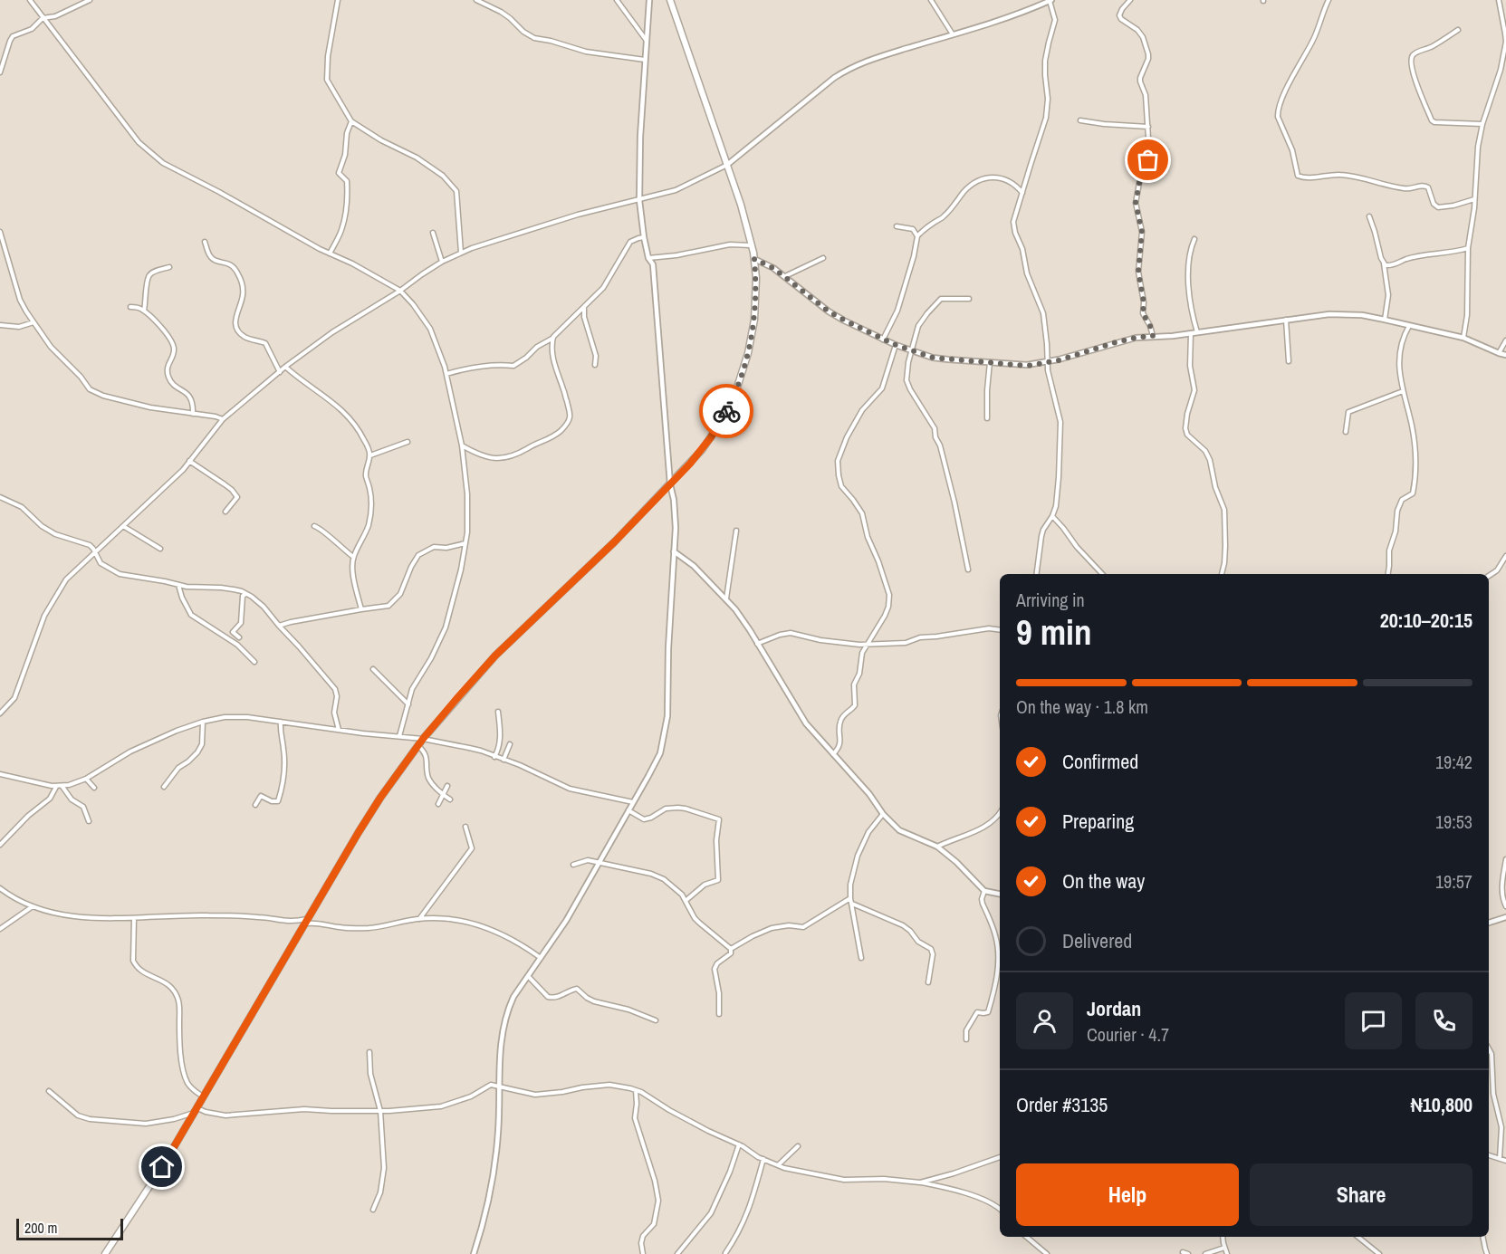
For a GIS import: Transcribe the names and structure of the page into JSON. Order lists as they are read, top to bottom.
{
  "scale_bar": "200 m",
  "page": {
    "heading": ["9 min", "Arriving in", "20:10–20:15"],
    "panel": [
      "Jordan",
      "Courier · 4.7",
      "Order #3135",
      "₦10,800"
    ],
    "bar": "On the way · 1.8 km",
    "list": [
      ["Confirmed", "19:42"],
      ["Preparing", "19:53"],
      ["On the way", "19:57"],
      "Delivered"
    ],
    "buttons": ["Help", "Share"],
    "scale": "200 m"
  }
}
